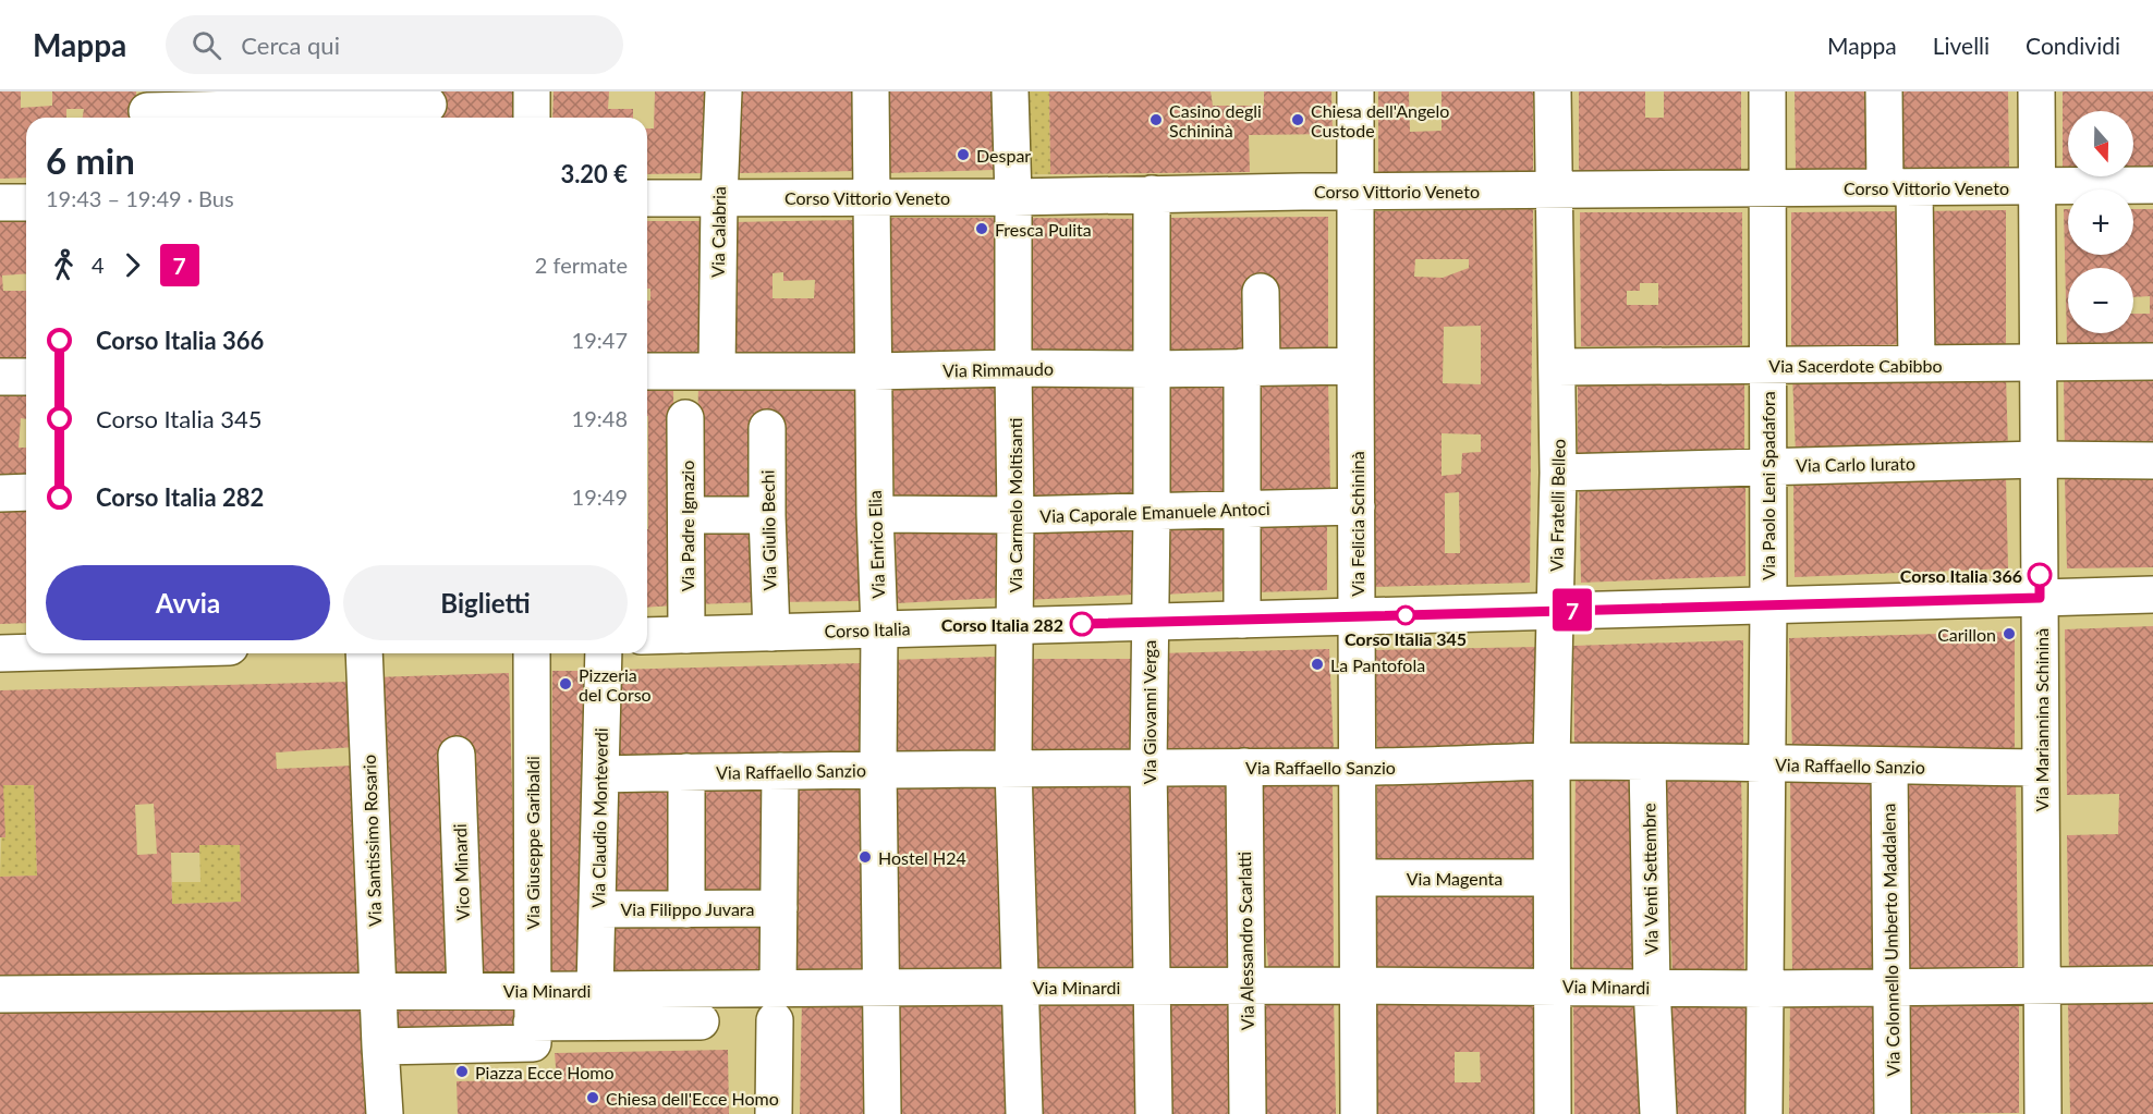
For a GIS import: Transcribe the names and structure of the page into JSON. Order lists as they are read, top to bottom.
{
  "streets": {
    "street": [
      "Corso Vittorio Veneto",
      "Via Calabria",
      "Via Sacerdote Cabibbo",
      "Via Rimmaudo",
      "Via Carlo Iurato",
      "Via Paolo Leni Spadafora",
      "Via Carmelo Moltisanti",
      "Via Fratelli Belleo",
      "Via Caporale Emanuele Antoci",
      "Via Felicia Schininà",
      "Via Padre Ignazio",
      "Via Giulio Bechi",
      "Via Enrico Elia",
      "Corso Italia",
      "Via Giovanni Verga",
      "Via Mariannina Schininà",
      "Via Raffaello Sanzio",
      "Via Claudio Monteverdi",
      "Via Santissimo Rosario",
      "Via Giuseppe Garibaldi",
      "Vico Minardi",
      "Via Magenta",
      "Via Venti Settembre",
      "Via Filippo Juvara",
      "Via Colonnello Umberto Maddalena",
      "Via Alessandro Scarlatti",
      "Via Minardi"
    ]
  },
  "crossings": [
    ["Corso Vittorio Veneto", "Via Calabria"],
    ["Corso Vittorio Veneto", "Via Paolo Leni Spadafora"],
    ["Corso Vittorio Veneto", "Via Carmelo Moltisanti"],
    ["Corso Vittorio Veneto", "Via Fratelli Belleo"],
    ["Corso Vittorio Veneto", "Via Felicia Schininà"],
    ["Corso Vittorio Veneto", "Via Enrico Elia"],
    ["Corso Vittorio Veneto", "Via Giovanni Verga"],
    ["Corso Vittorio Veneto", "Via Mariannina Schininà"],
    ["Via Calabria", "Via Rimmaudo"],
    ["Via Sacerdote Cabibbo", "Via Paolo Leni Spadafora"],
    ["Via Sacerdote Cabibbo", "Via Fratelli Belleo"],
    ["Via Sacerdote Cabibbo", "Via Mariannina Schininà"],
    ["Via Rimmaudo", "Via Carmelo Moltisanti"],
    ["Via Rimmaudo", "Via Felicia Schininà"],
    ["Via Rimmaudo", "Via Enrico Elia"],
    ["Via Rimmaudo", "Via Giovanni Verga"],
    ["Via Carlo Iurato", "Via Paolo Leni Spadafora"],
    ["Via Carlo Iurato", "Via Fratelli Belleo"],
    ["Via Carlo Iurato", "Via Mariannina Schininà"],
    ["Via Paolo Leni Spadafora", "Corso Italia"],
    ["Via Paolo Leni Spadafora", "Via Raffaello Sanzio"],
    ["Via Paolo Leni Spadafora", "Via Minardi"],
    ["Via Carmelo Moltisanti", "Via Caporale Emanuele Antoci"],
    ["Via Carmelo Moltisanti", "Corso Italia"],
    ["Via Carmelo Moltisanti", "Via Raffaello Sanzio"],
    ["Via Carmelo Moltisanti", "Via Minardi"],
    ["Via Fratelli Belleo", "Corso Italia"],
    ["Via Fratelli Belleo", "Via Raffaello Sanzio"],
    ["Via Fratelli Belleo", "Via Magenta"],
    ["Via Fratelli Belleo", "Via Minardi"],
    ["Via Caporale Emanuele Antoci", "Via Felicia Schininà"],
    ["Via Caporale Emanuele Antoci", "Via Enrico Elia"],
    ["Via Caporale Emanuele Antoci", "Via Giovanni Verga"],
    ["Via Felicia Schininà", "Corso Italia"],
    ["Via Felicia Schininà", "Via Raffaello Sanzio"],
    ["Via Felicia Schininà", "Via Magenta"],
    ["Via Felicia Schininà", "Via Minardi"],
    ["Via Padre Ignazio", "Corso Italia"],
    ["Via Giulio Bechi", "Corso Italia"],
    ["Via Enrico Elia", "Corso Italia"],
    ["Via Enrico Elia", "Via Raffaello Sanzio"],
    ["Via Enrico Elia", "Via Minardi"],
    ["Corso Italia", "Via Giovanni Verga"],
    ["Corso Italia", "Via Mariannina Schininà"],
    ["Via Giovanni Verga", "Via Raffaello Sanzio"],
    ["Via Giovanni Verga", "Via Minardi"],
    ["Via Mariannina Schininà", "Via Raffaello Sanzio"],
    ["Via Mariannina Schininà", "Via Minardi"],
    ["Via Raffaello Sanzio", "Via Claudio Monteverdi"],
    ["Via Raffaello Sanzio", "Via Venti Settembre"],
    ["Via Raffaello Sanzio", "Via Colonnello Umberto Maddalena"],
    ["Via Raffaello Sanzio", "Via Alessandro Scarlatti"],
    ["Via Claudio Monteverdi", "Via Filippo Juvara"],
    ["Via Claudio Monteverdi", "Via Minardi"],
    ["Via Santissimo Rosario", "Via Minardi"],
    ["Via Giuseppe Garibaldi", "Via Minardi"],
    ["Vico Minardi", "Via Minardi"],
    ["Via Venti Settembre", "Via Minardi"],
    ["Via Colonnello Umberto Maddalena", "Via Minardi"],
    ["Via Alessandro Scarlatti", "Via Minardi"]
  ],
  "places": [
    "Casino degli Schininà",
    "Chiesa dell'Angelo Custode",
    "Despar",
    "Fresca Pulita",
    "Corso Italia 366",
    "Corso Italia 345",
    "Corso Italia 282",
    "Carillon",
    "La Pantofola",
    "Pizzeria del Corso",
    "Hostel H24",
    "Piazza Ecce Homo",
    "Chiesa dell'Ecce Homo"
  ],
  "lines": ["bus line 7"],
  "north": "bottom",
  "page": {
    "header": "Mappa",
    "search": "Cerca qui",
    "nav": ["Mappa", "Livelli", "Condividi"],
    "on_map": "7",
    "map_buttons": ["+", "−"],
    "heading": ["6 min", "19:43 – 19:49 · Bus", "3.20 €"],
    "legs": ["4", "7", "2 fermate"],
    "list": [
      {
        "name": "Corso Italia 366",
        "value": "19:47"
      },
      {
        "name": "Corso Italia 345",
        "value": "19:48"
      },
      {
        "name": "Corso Italia 282",
        "value": "19:49"
      }
    ],
    "buttons": ["Avvia", "Biglietti"]
  }
}
